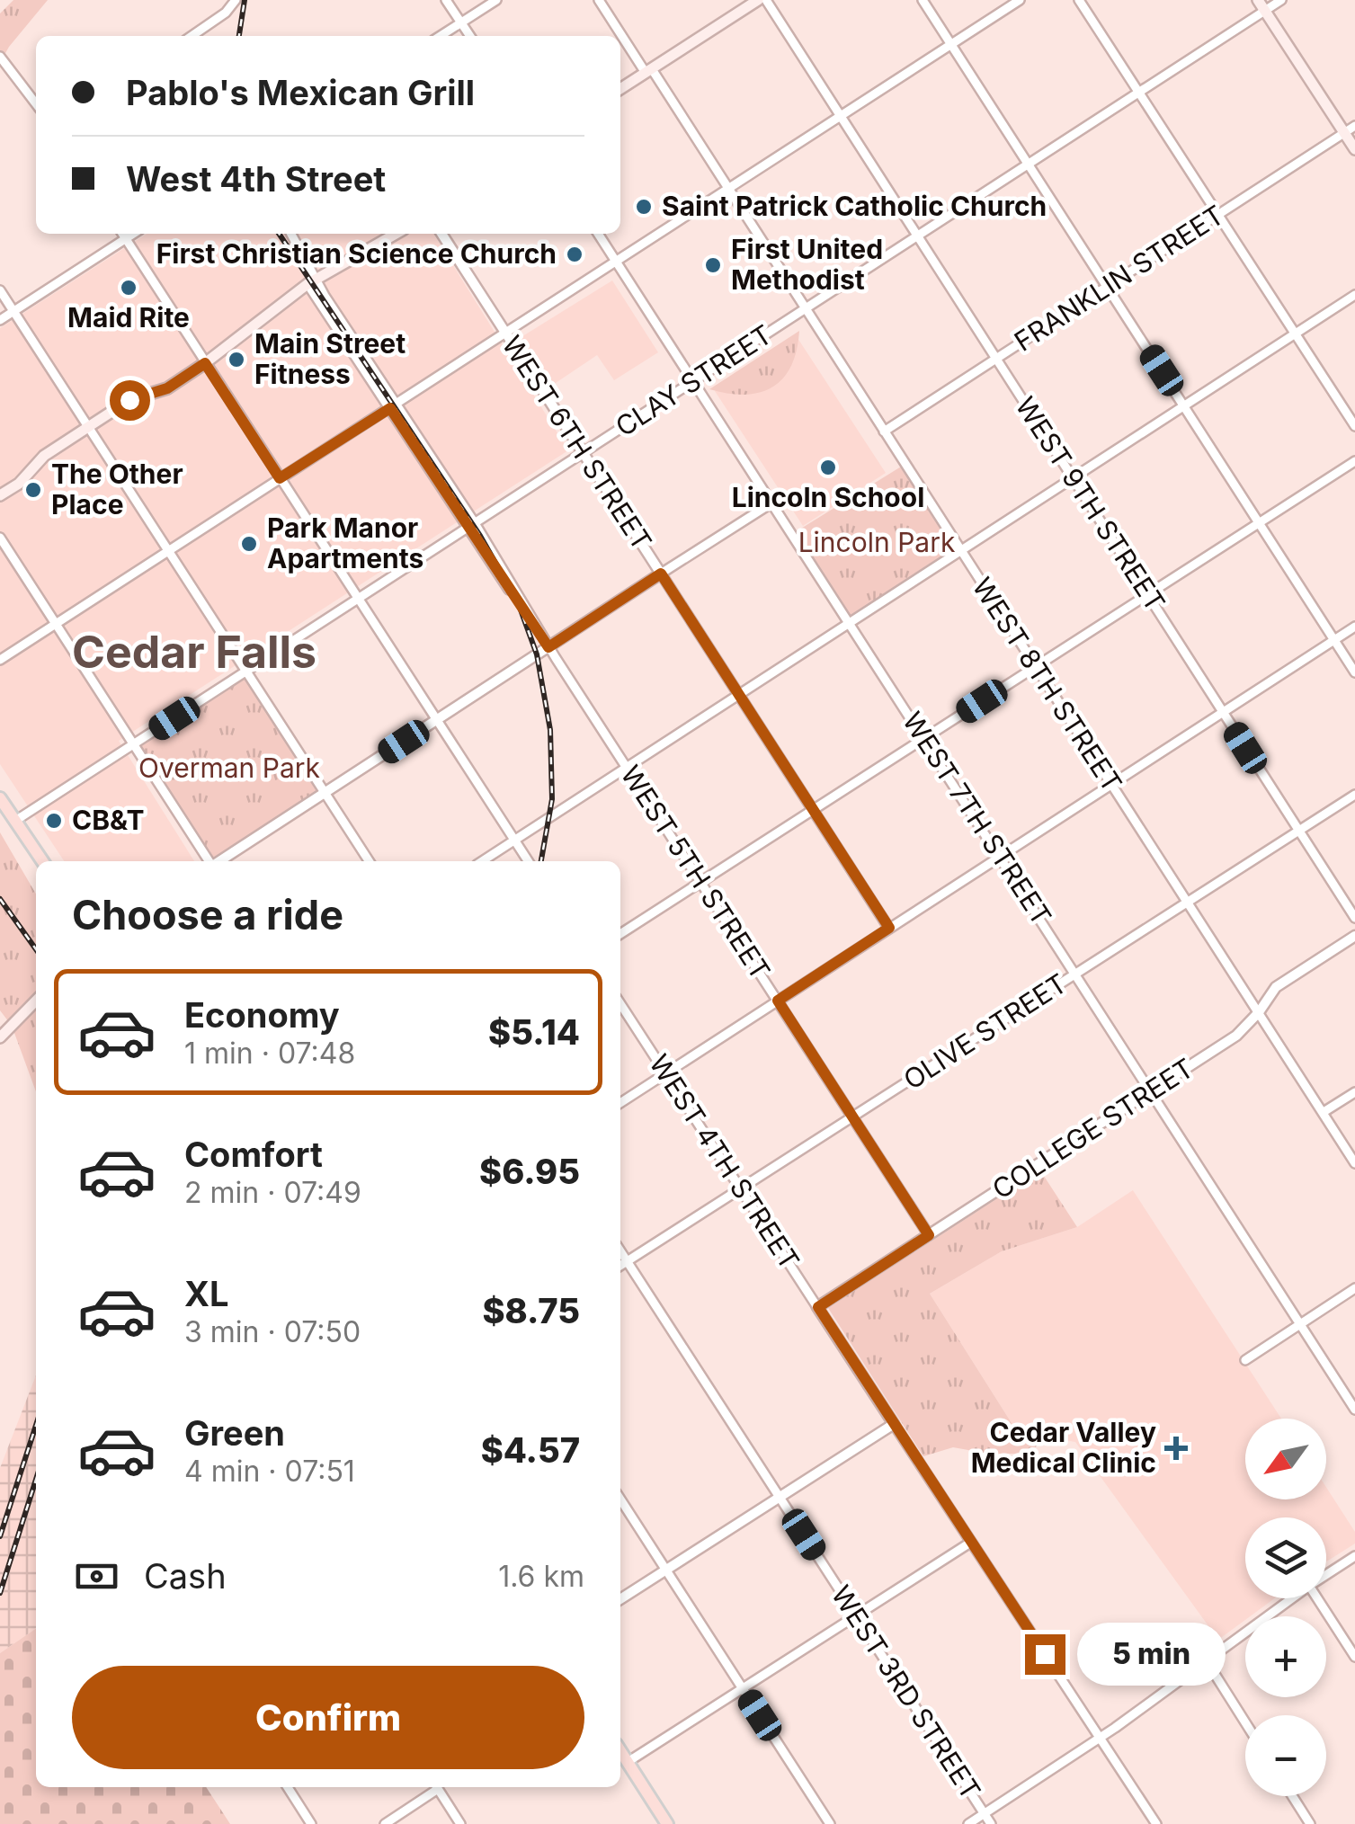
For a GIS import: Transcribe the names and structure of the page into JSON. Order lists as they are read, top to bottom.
{
  "streets": {
    "street": [
      "FRANKLIN STREET",
      "CLAY STREET",
      "WEST 6TH STREET",
      "WEST 9TH STREET",
      "WEST 8TH STREET",
      "WEST 7TH STREET",
      "WEST 5TH STREET",
      "OLIVE STREET",
      "COLLEGE STREET",
      "WEST 4TH STREET",
      "WEST 3RD STREET"
    ]
  },
  "crossings": [
    ["FRANKLIN STREET", "WEST 9TH STREET"],
    ["FRANKLIN STREET", "WEST 8TH STREET"],
    ["CLAY STREET", "WEST 6TH STREET"],
    ["CLAY STREET", "WEST 9TH STREET"],
    ["CLAY STREET", "WEST 8TH STREET"],
    ["CLAY STREET", "WEST 7TH STREET"],
    ["CLAY STREET", "WEST 5TH STREET"],
    ["WEST 9TH STREET", "OLIVE STREET"],
    ["WEST 8TH STREET", "OLIVE STREET"],
    ["WEST 8TH STREET", "COLLEGE STREET"],
    ["WEST 7TH STREET", "OLIVE STREET"],
    ["WEST 7TH STREET", "COLLEGE STREET"],
    ["WEST 5TH STREET", "OLIVE STREET"],
    ["WEST 5TH STREET", "COLLEGE STREET"],
    ["OLIVE STREET", "WEST 4TH STREET"],
    ["OLIVE STREET", "WEST 3RD STREET"],
    ["COLLEGE STREET", "WEST 4TH STREET"]
  ],
  "districts": ["Cedar Falls"],
  "parks": ["Lincoln Park", "Overman Park"],
  "places": {
    "other": [
      "Saint Patrick Catholic Church",
      "First Christian Science Church",
      "First United Methodist",
      "Maid Rite",
      "Main Street Fitness",
      "Lincoln School",
      "The Other Place",
      "Park Manor Apartments",
      "CB&T"
    ],
    "health": ["Cedar Valley Medical Clinic"]
  },
  "north": "bottom left",
  "page": {
    "banner": ["Pablo's Mexican Grill", "West 4th Street"],
    "heading": "Choose a ride",
    "list": [
      {
        "name": "Economy",
        "note": "1 min · 07:48",
        "value": "$5.14"
      },
      {
        "name": "Comfort",
        "note": "2 min · 07:49",
        "value": "$6.95"
      },
      {
        "name": "XL",
        "note": "3 min · 07:50",
        "value": "$8.75"
      },
      {
        "name": "Green",
        "note": "4 min · 07:51",
        "value": "$4.57"
      }
    ],
    "map_buttons": ["+", "−"],
    "pay": ["Cash", "1.6 km"],
    "bubble": "5 min",
    "buttons": "Confirm"
  }
}
